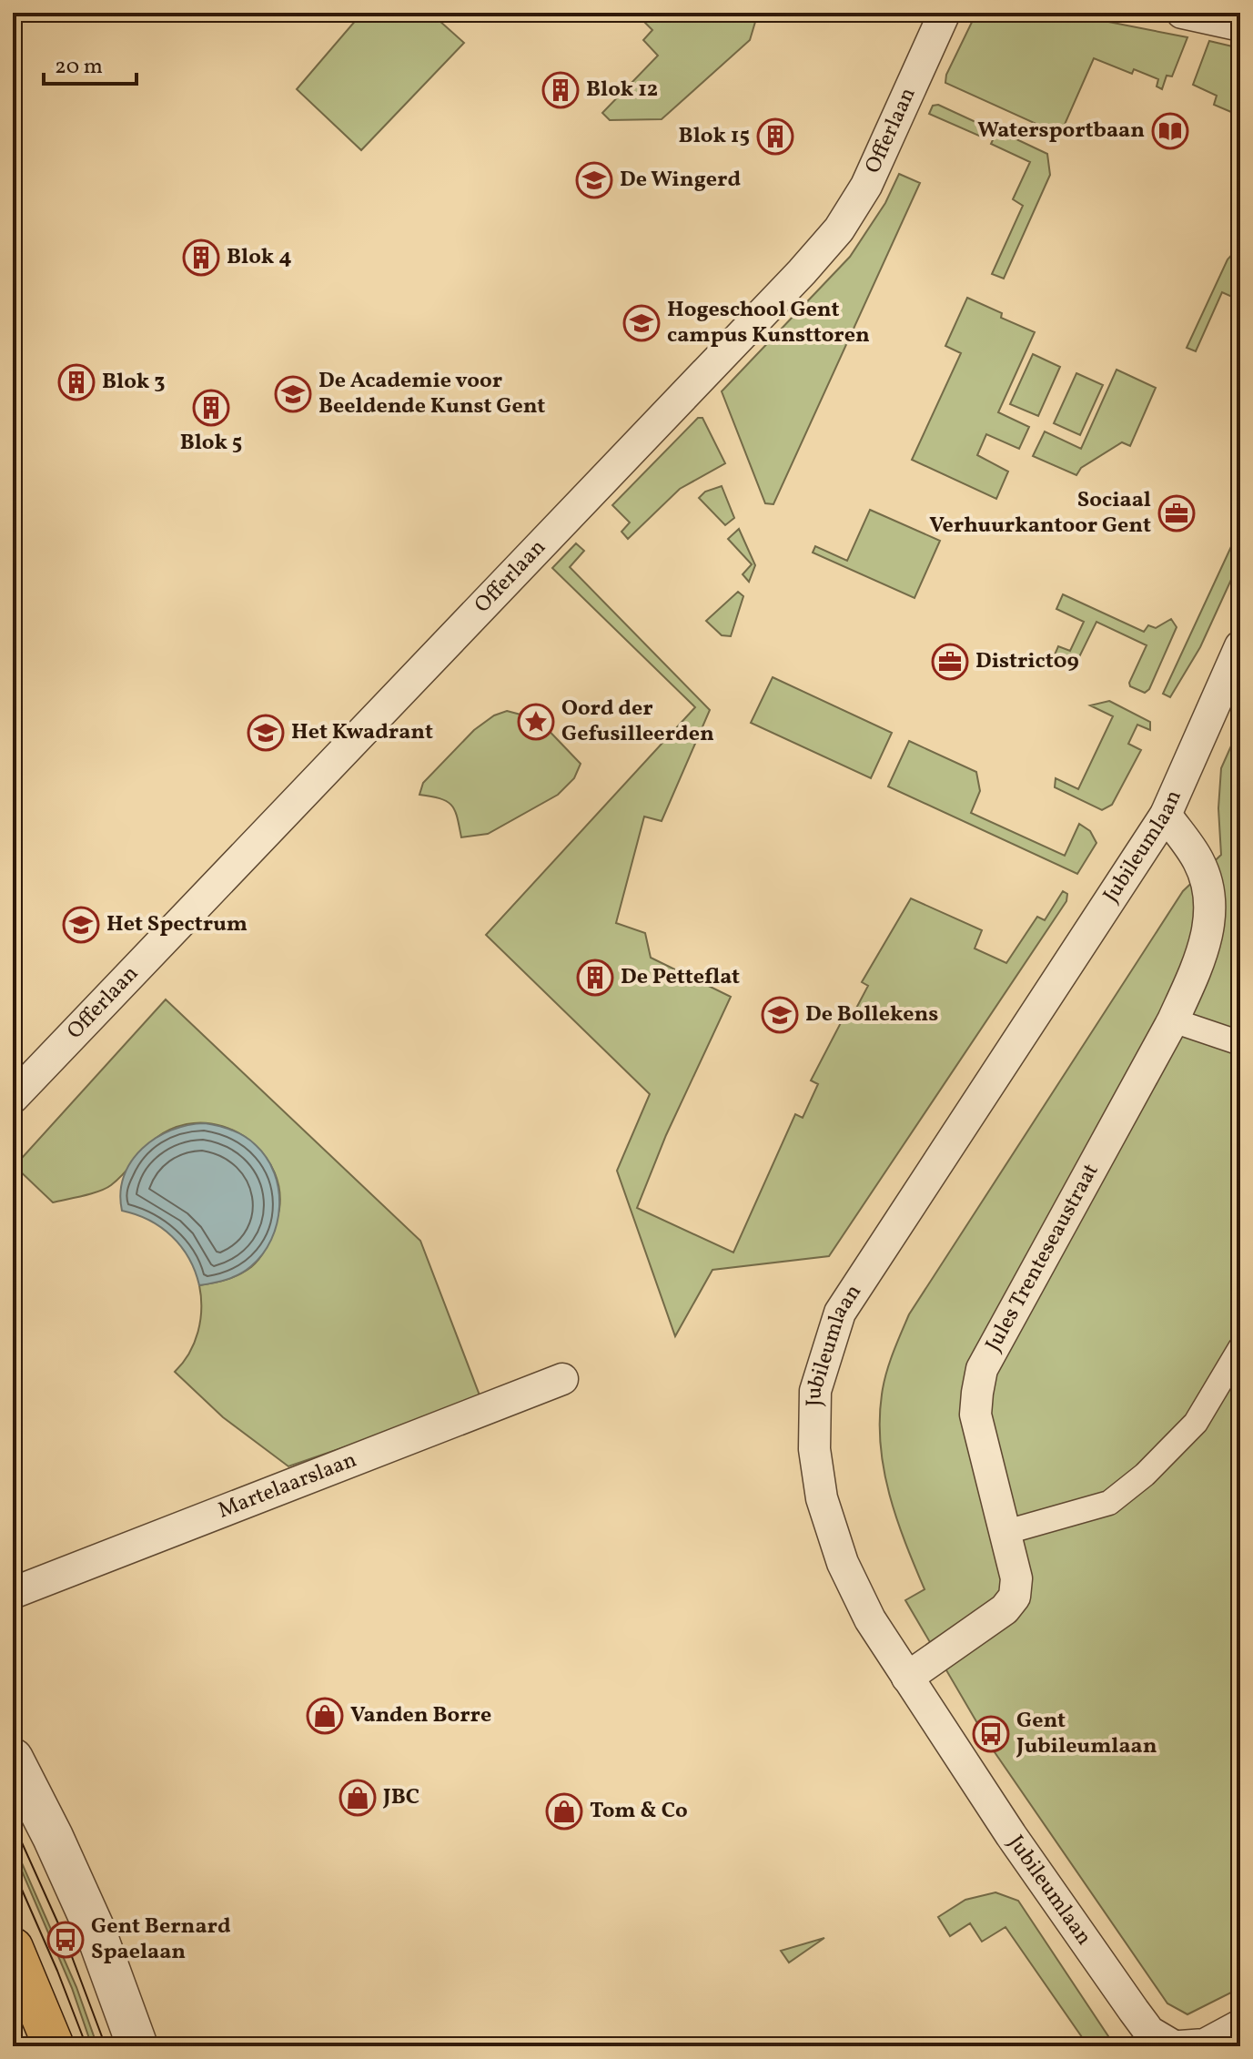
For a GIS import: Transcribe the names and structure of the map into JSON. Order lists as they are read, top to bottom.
{
  "streets": {
    "street": [
      "Offerlaan",
      "Jubileumlaan",
      "Jules Trenteseaustraat",
      "Martelaarslaan"
    ]
  },
  "crossings": [
    ["Jubileumlaan", "Jules Trenteseaustraat"]
  ],
  "places": {
    "building": [
      "Blok 12",
      "Blok 15",
      "Blok 4",
      "Blok 3",
      "Blok 5",
      "De Petteflat"
    ],
    "library": ["Watersportbaan"],
    "school or university": [
      "De Wingerd",
      "Hogeschool Gent campus Kunsttoren",
      "De Academie voor Beeldende Kunst Gent",
      "Het Kwadrant",
      "Het Spectrum",
      "De Bollekens"
    ],
    "office": ["Sociaal Verhuurkantoor Gent", "District09"],
    "place": ["Oord der Gefusilleerden"],
    "shop": ["Vanden Borre", "JBC", "Tom & Co"],
    "bus stop": ["Gent Jubileumlaan", "Gent Bernard Spaelaan"]
  },
  "scale_bar": "20 m"
}
